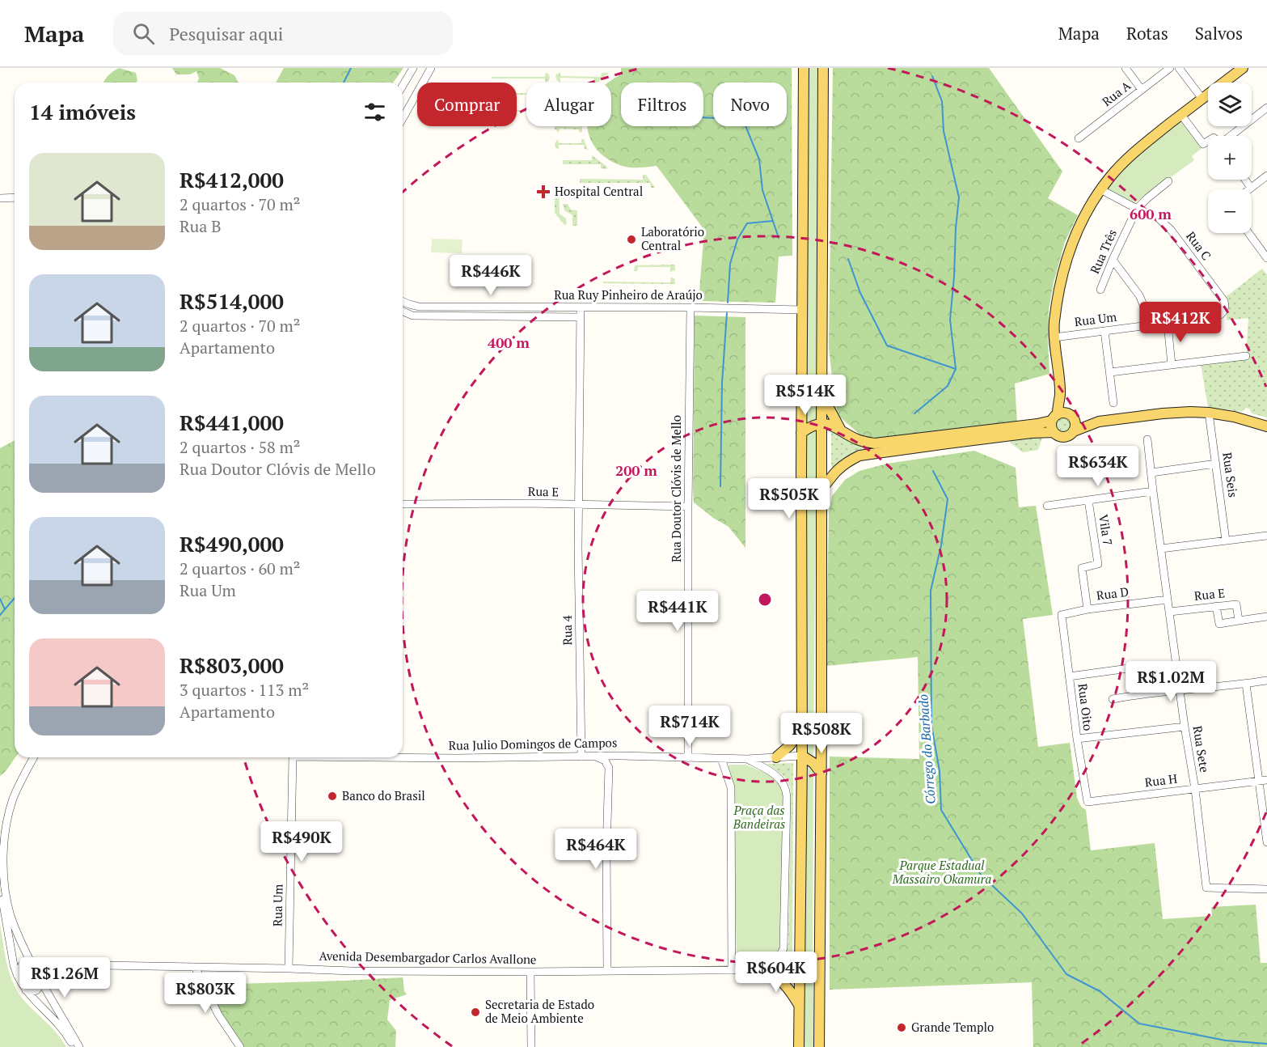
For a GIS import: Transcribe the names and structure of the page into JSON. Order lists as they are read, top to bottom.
{
  "streets": {
    "street": [
      "Rua A",
      "Rua C",
      "Rua Três",
      "Rua Ruy Pinheiro de Araújo",
      "Rua Um",
      "Rua Seis",
      "Rua Doutor Clóvis de Mello",
      "Rua E",
      "Vila 7",
      "Rua D",
      "Rua 4",
      "Rua Oito",
      "Rua Julio Domingos de Campos",
      "Rua Sete",
      "Rua H",
      "Avenida Desembargador Carlos Avallone"
    ]
  },
  "crossings": [
    ["Rua C", "Rua Três"],
    ["Rua C", "Rua Um"],
    ["Rua Ruy Pinheiro de Araújo", "Rua Doutor Clóvis de Mello"],
    ["Rua Ruy Pinheiro de Araújo", "Rua 4"],
    ["Rua Um", "Avenida Desembargador Carlos Avallone"],
    ["Rua Doutor Clóvis de Mello", "Rua E"],
    ["Rua Doutor Clóvis de Mello", "Rua Julio Domingos de Campos"],
    ["Rua E", "Rua 4"],
    ["Rua E", "Rua Sete"],
    ["Vila 7", "Rua D"],
    ["Rua D", "Rua Oito"],
    ["Rua D", "Rua Sete"],
    ["Rua 4", "Rua Julio Domingos de Campos"],
    ["Rua Oito", "Rua H"],
    ["Rua Sete", "Rua H"]
  ],
  "water": ["Córrego do Barbado"],
  "parks": ["Praça das Bandeiras", "Parque Estadual Massairo Okamura"],
  "places": {
    "health": ["Hospital Central"],
    "other": [
      "Laboratório Central",
      "Banco do Brasil",
      "Secretaria de Estado de Meio Ambiente",
      "Grande Templo"
    ]
  },
  "page": {
    "header": "Mapa",
    "search": "Pesquisar aqui",
    "nav": ["Mapa", "Rotas", "Salvos"],
    "map_buttons": ["+", "−"],
    "chip": [
      "Comprar",
      "Alugar",
      "Filtros",
      "Novo"
    ],
    "heading": "14 imóveis",
    "list": [
      {
        "name": "R$412,000",
        "note": "2 quartos · 70 m² · Rua B"
      },
      {
        "name": "R$514,000",
        "note": "2 quartos · 70 m² · Apartamento"
      },
      {
        "name": "R$441,000",
        "note": "2 quartos · 58 m² · Rua Doutor Clóvis de Mello"
      },
      {
        "name": "R$490,000",
        "note": "2 quartos · 60 m² · Rua Um"
      },
      {
        "name": "R$803,000",
        "note": "3 quartos · 113 m² · Apartamento"
      }
    ],
    "price": [
      "R$446K",
      "R$412K",
      "R$514K",
      "R$634K",
      "R$505K",
      "R$441K",
      "R$1.02M",
      "R$714K",
      "R$508K",
      "R$490K",
      "R$464K",
      "R$604K",
      "R$1.26M",
      "R$803K"
    ]
  },
  "rings": ["600 m", "400 m", "200 m"]
}
